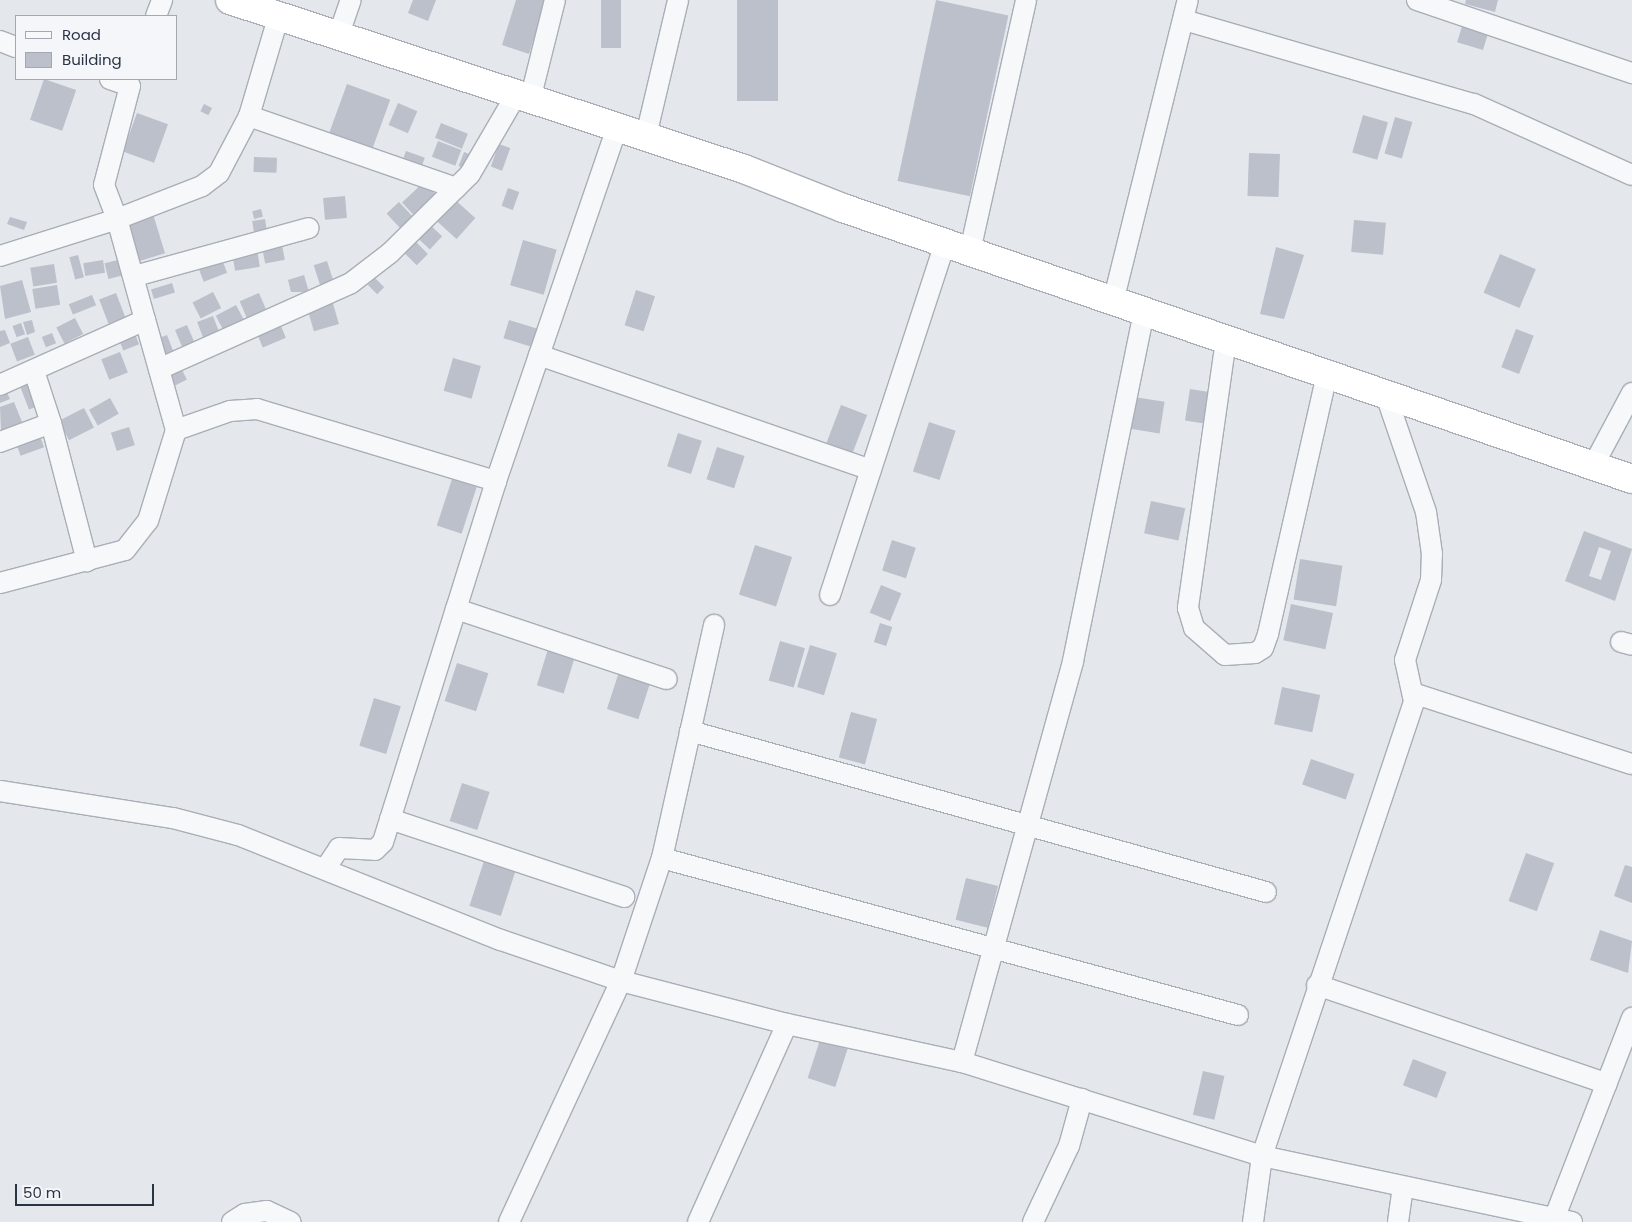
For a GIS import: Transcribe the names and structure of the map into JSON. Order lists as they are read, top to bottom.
{
  "legend": ["Road", "Building"],
  "scale_bar": "50 m"
}
